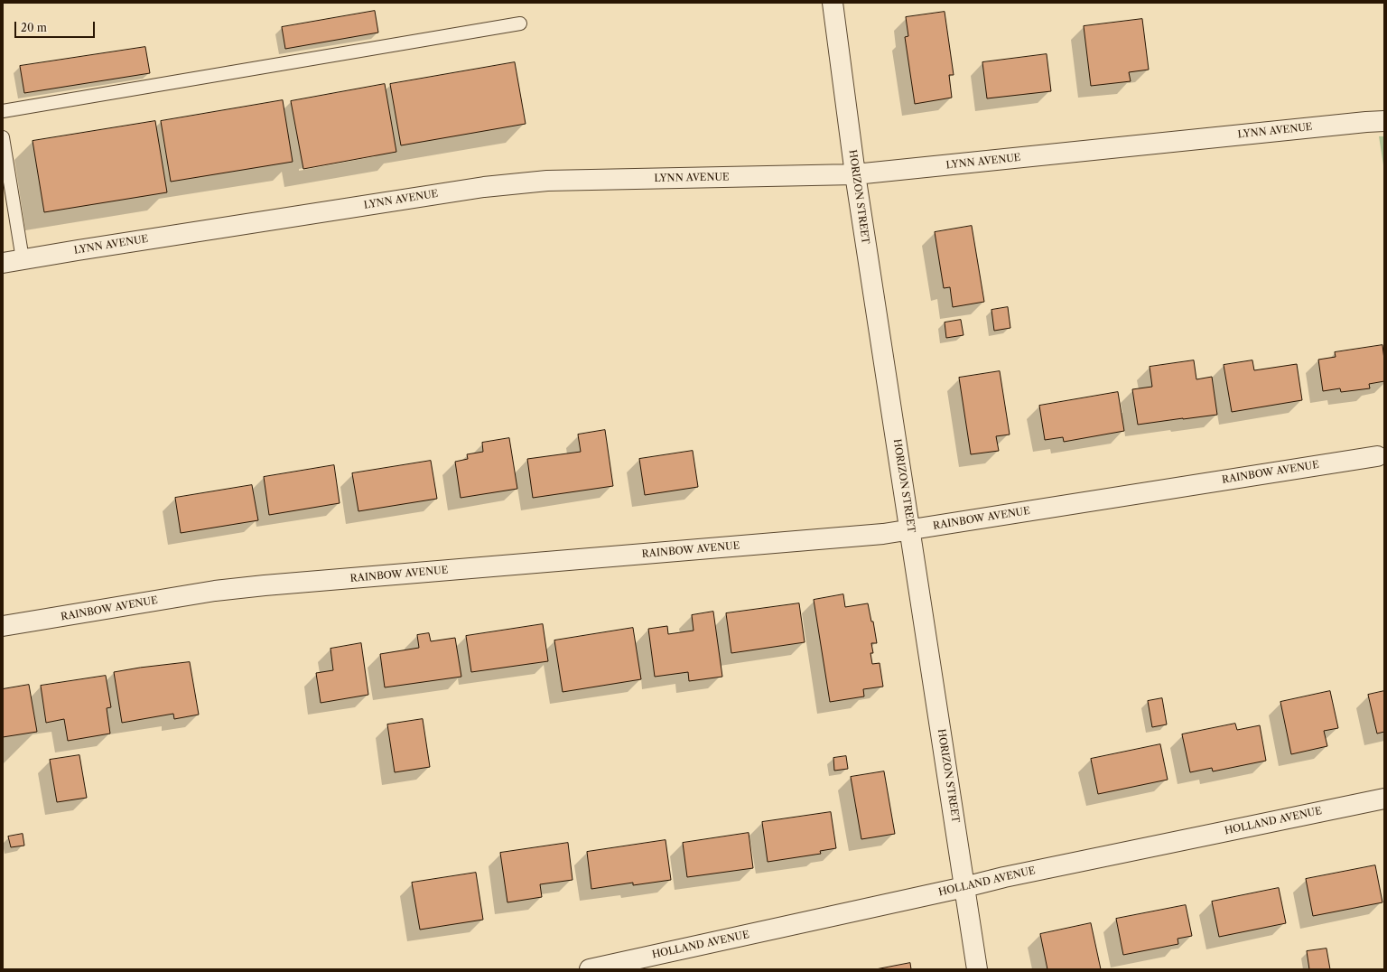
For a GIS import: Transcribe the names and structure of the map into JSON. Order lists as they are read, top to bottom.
{
  "streets": {
    "street": [
      "LYNN AVENUE",
      "HORIZON STREET",
      "RAINBOW AVENUE",
      "HOLLAND AVENUE"
    ]
  },
  "crossings": [
    ["LYNN AVENUE", "HORIZON STREET"],
    ["HORIZON STREET", "RAINBOW AVENUE"],
    ["HORIZON STREET", "HOLLAND AVENUE"]
  ],
  "scale_bar": "20 m"
}
